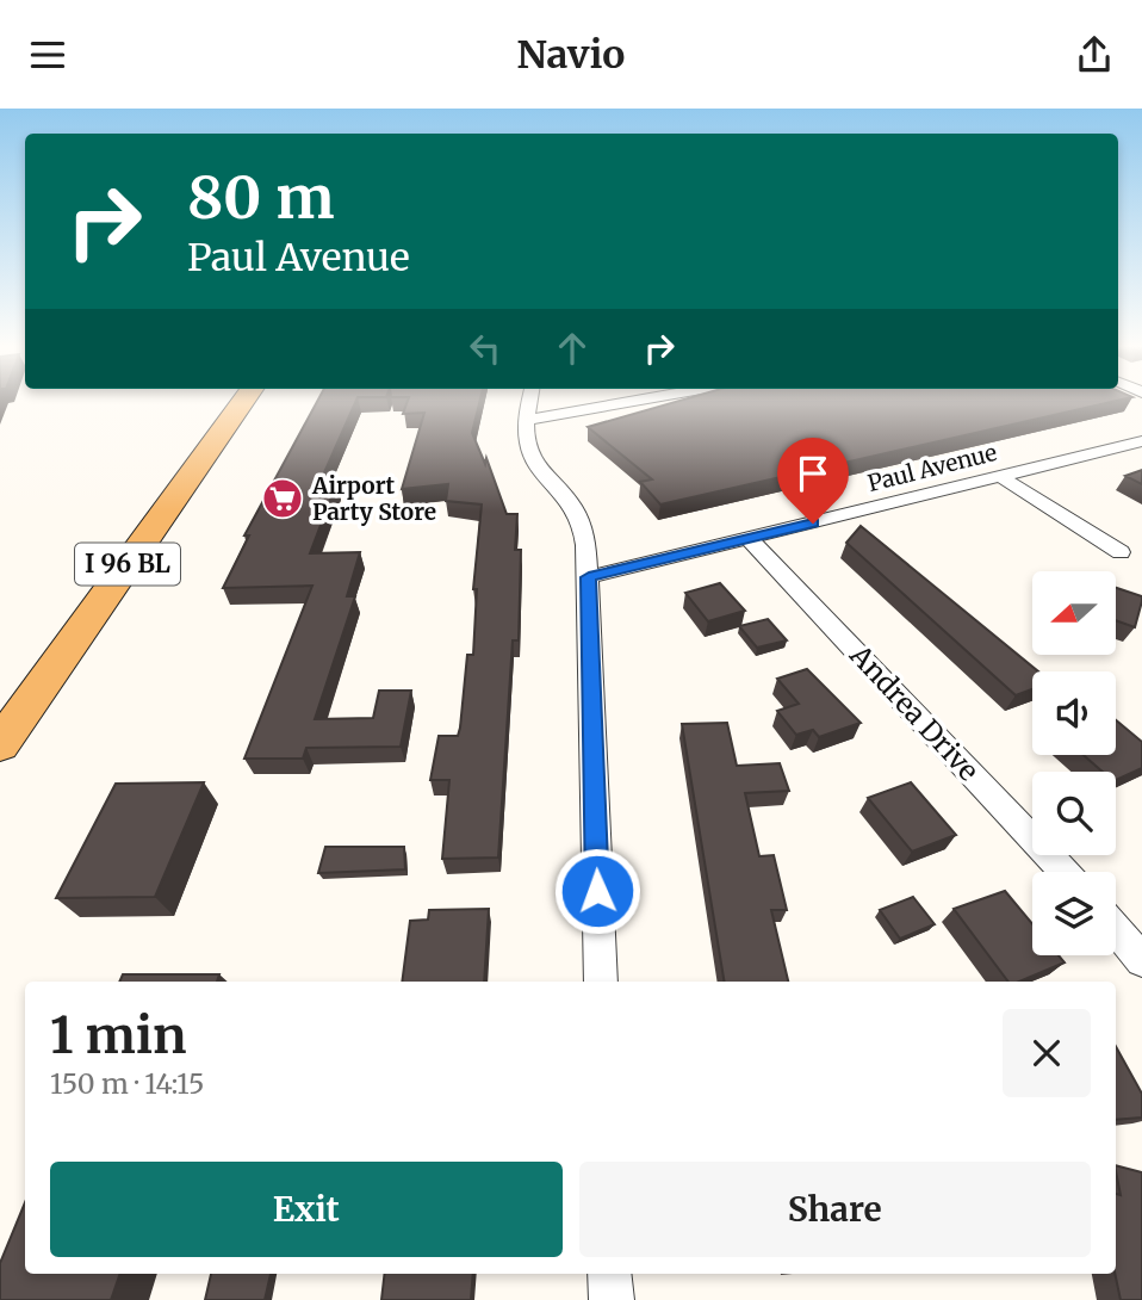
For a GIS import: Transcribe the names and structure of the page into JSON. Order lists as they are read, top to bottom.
{
  "streets": {
    "main road": ["I 96 BL"],
    "street": ["Paul Avenue", "Andrea Drive"]
  },
  "crossings": [
    ["Paul Avenue", "Andrea Drive"]
  ],
  "places": {
    "supermarket": ["Airport Party Store"]
  },
  "north": "left",
  "page": {
    "header": "Navio",
    "turn": ["80 m", "Paul Avenue"],
    "heading": ["1 min", "150 m · 14:15"],
    "buttons": ["Exit", "Share"]
  }
}
